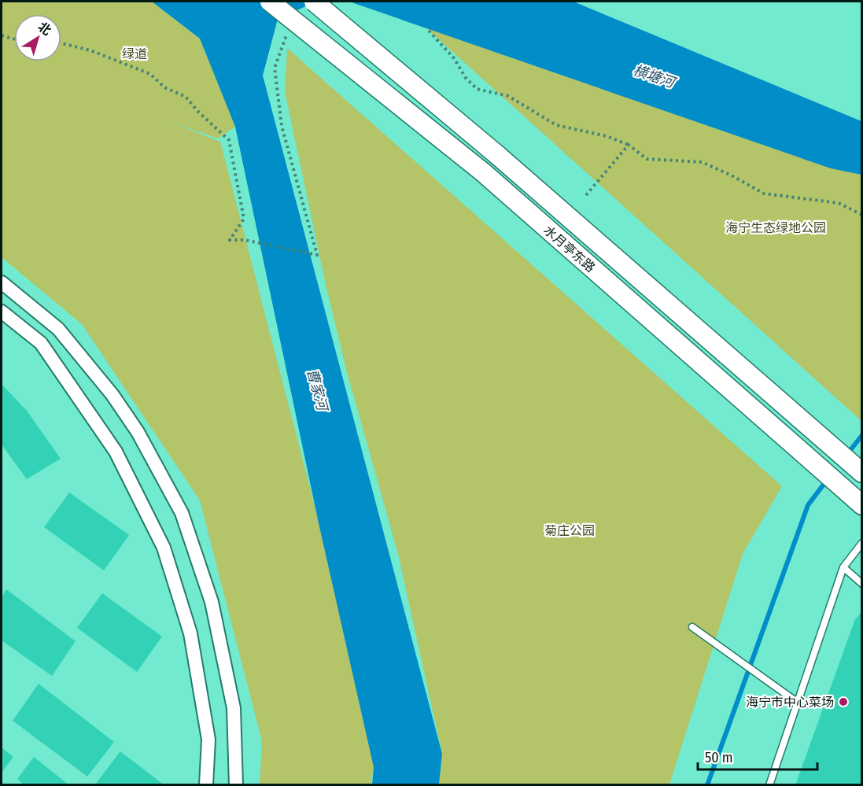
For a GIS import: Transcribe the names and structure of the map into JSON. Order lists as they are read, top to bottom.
{
  "streets": {
    "main road": ["水月亭东路"]
  },
  "water": ["横塘河", "曹家河"],
  "parks": ["绿道", "海宁生态绿地公园", "菊庄公园"],
  "places": ["海宁市中心菜场"],
  "scale_bar": "50 m",
  "north": "top right"
}
